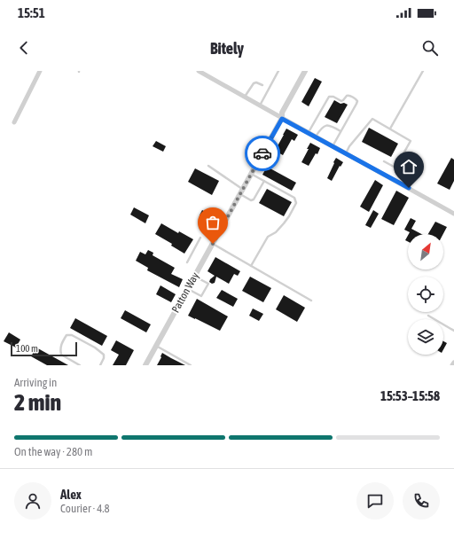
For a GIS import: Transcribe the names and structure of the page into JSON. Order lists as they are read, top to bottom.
{
  "streets": {
    "street": ["Patton Way"]
  },
  "scale_bar": "100 m",
  "north": "top right",
  "page": {
    "status": "15:51",
    "header": "Bitely",
    "scale": "100 m",
    "heading": ["2 min", "Arriving in", "15:53–15:58"],
    "panel": ["Alex", "Courier · 4.8"],
    "bar": "On the way · 280 m"
  }
}
